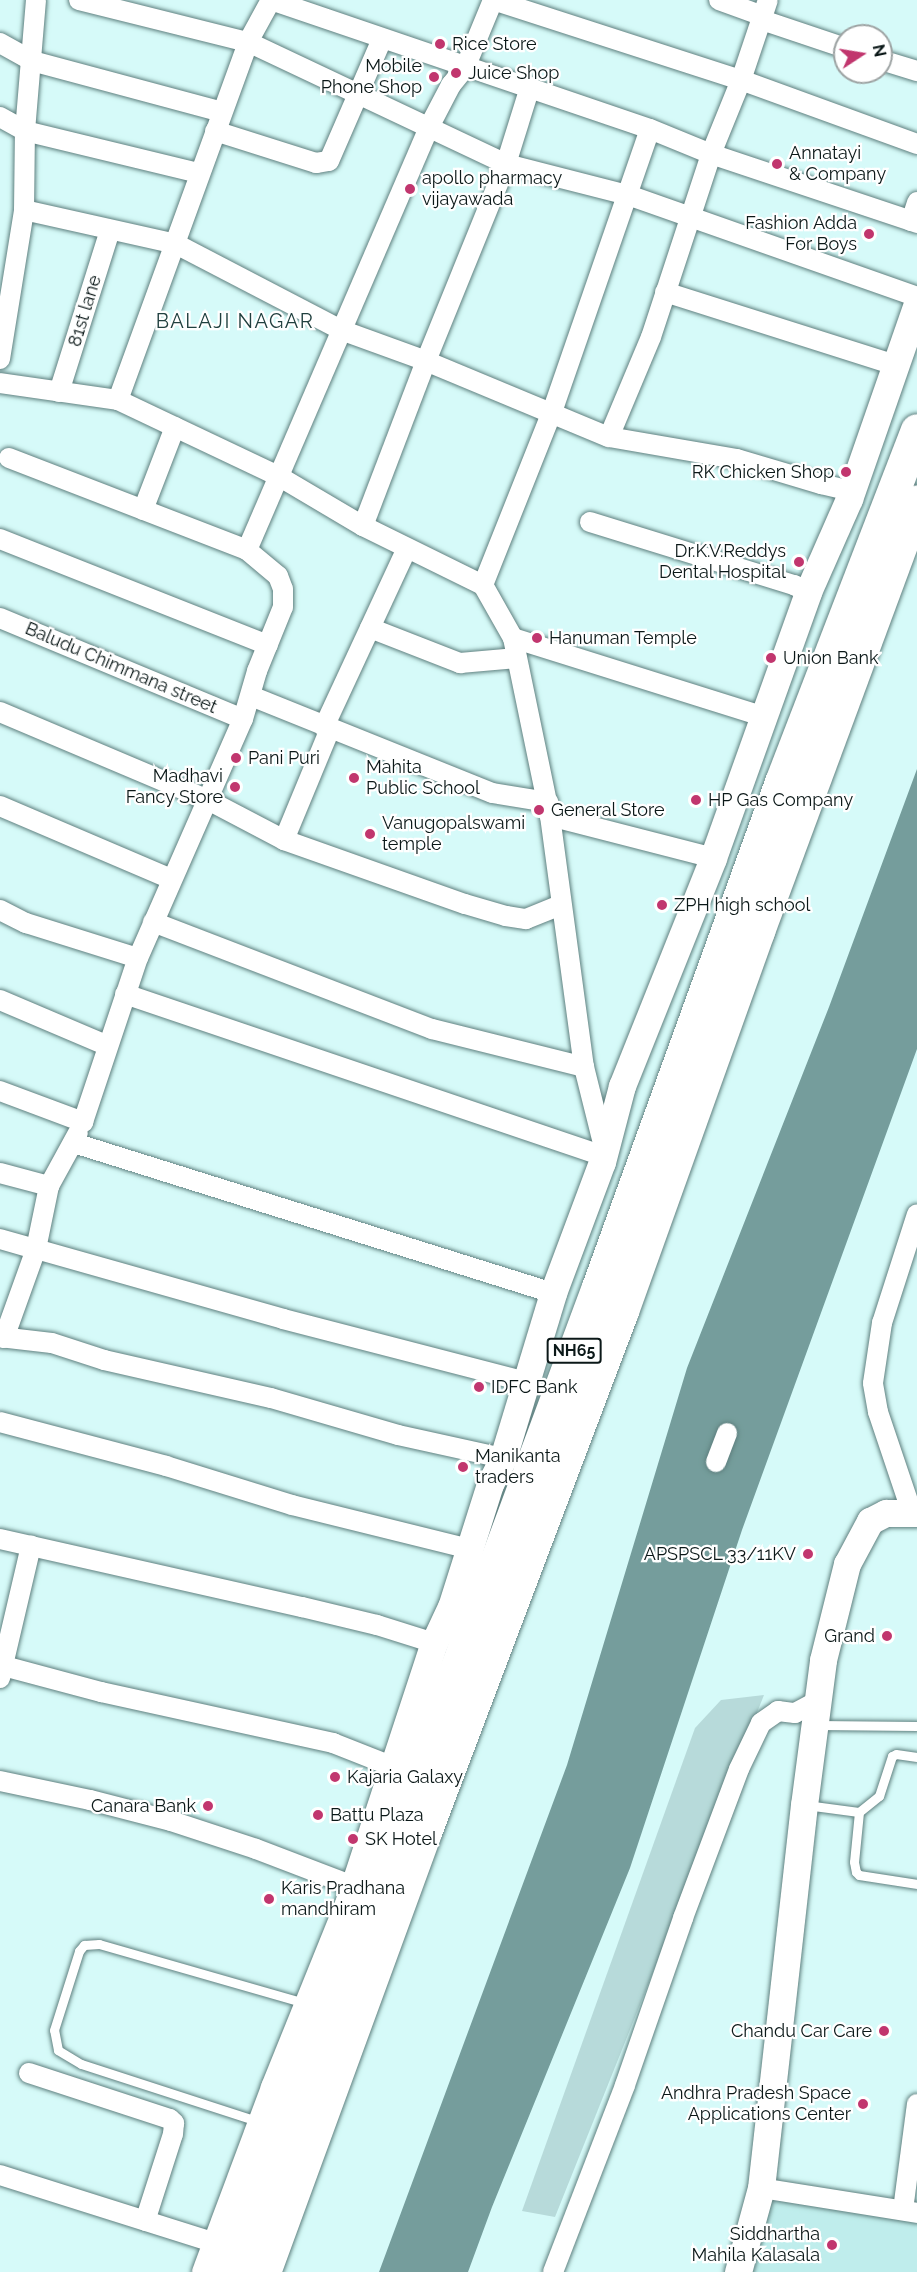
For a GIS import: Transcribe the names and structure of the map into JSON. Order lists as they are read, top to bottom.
{
  "streets": {
    "highway": ["NH65"],
    "street": ["81st lane", "Baludu Chimmana street"]
  },
  "districts": ["BALAJI NAGAR"],
  "places": [
    "Rice Store",
    "Juice Shop",
    "Mobile Phone Shop",
    "Annatayi & Company",
    "apollo pharmacy vijayawada",
    "Fashion Adda For Boys",
    "RK Chicken Shop",
    "Dr.K.V.Reddys Dental Hospital",
    "Hanuman Temple",
    "Union Bank",
    "Pani Puri",
    "Mahita Public School",
    "Madhavi Fancy Store",
    "HP Gas Company",
    "General Store",
    "Vanugopalswami temple",
    "ZPH high school",
    "IDFC Bank",
    "Manikanta traders",
    "APSPSCL 33/11KV",
    "Grand",
    "Kajaria Galaxy",
    "Canara Bank",
    "Battu Plaza",
    "SK Hotel",
    "Karis Pradhana mandhiram",
    "Chandu Car Care",
    "Andhra Pradesh Space Applications Center",
    "Siddhartha Mahila Kalasala"
  ],
  "north": "right"
}
